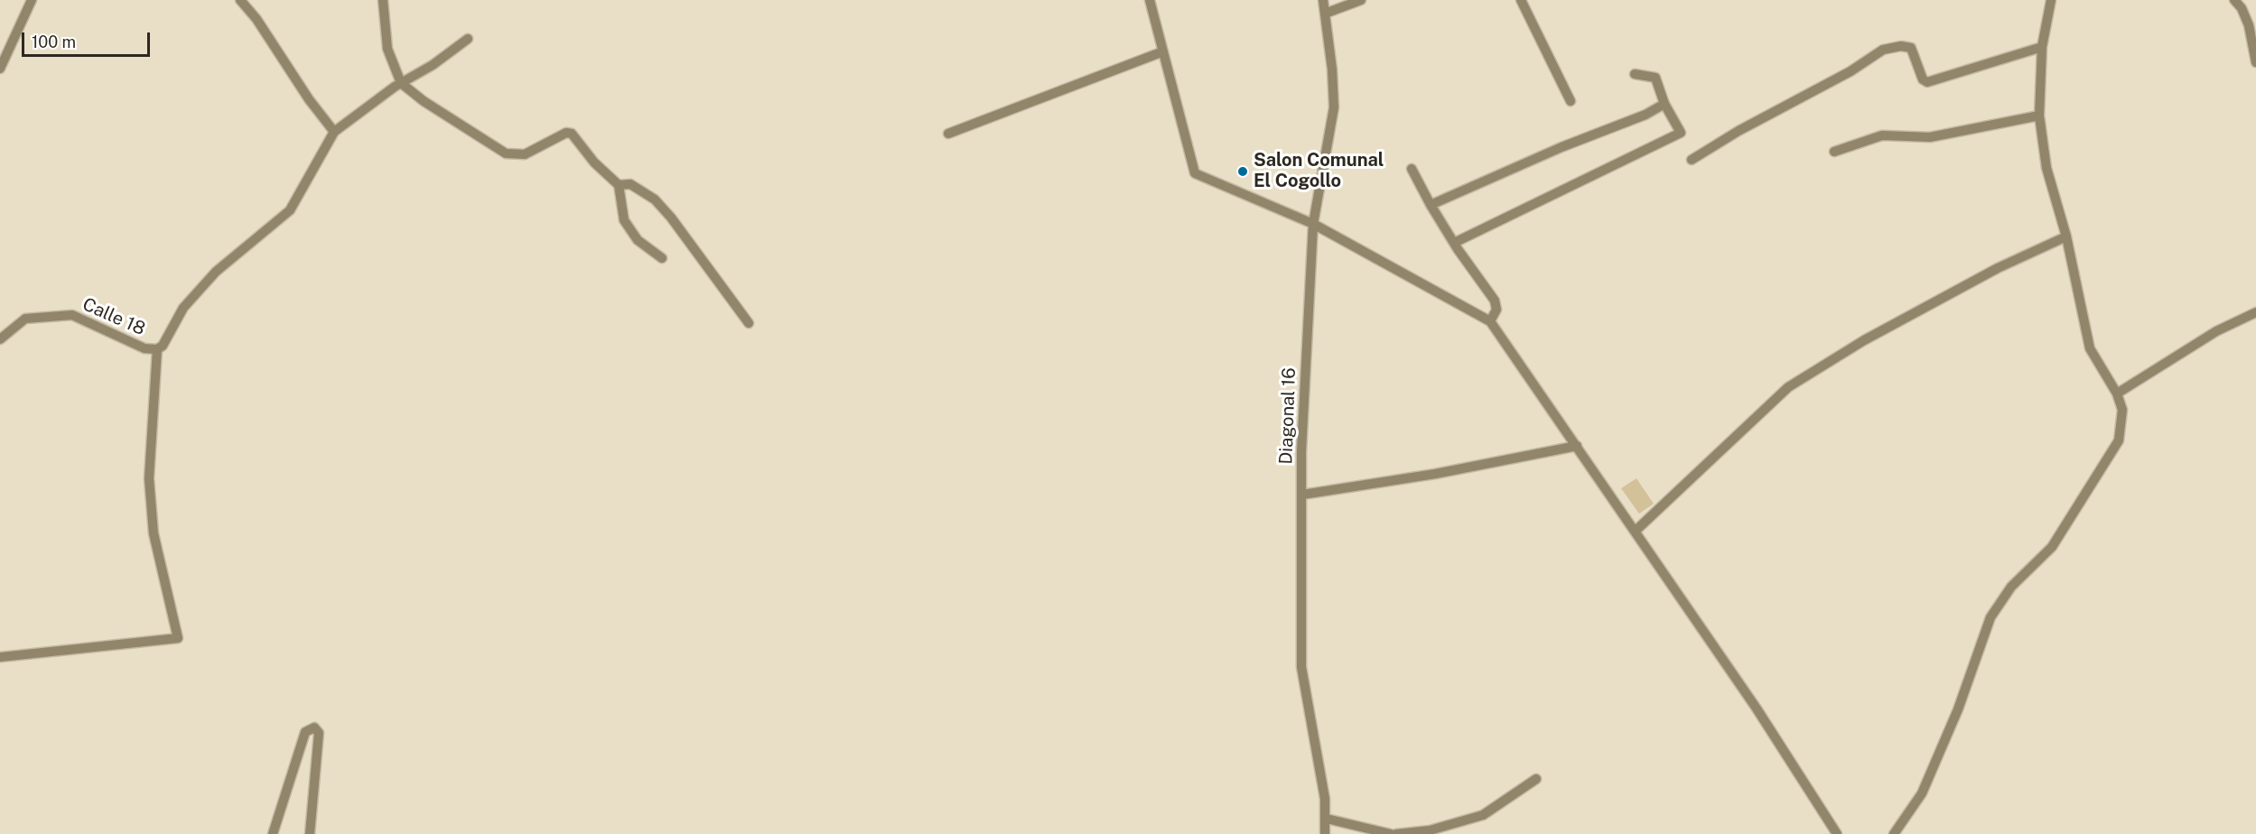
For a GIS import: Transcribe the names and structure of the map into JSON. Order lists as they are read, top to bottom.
{
  "streets": {
    "street": ["Calle 18", "Diagonal 16"]
  },
  "places": ["Salon Comunal El Cogollo"],
  "scale_bar": "100 m"
}
